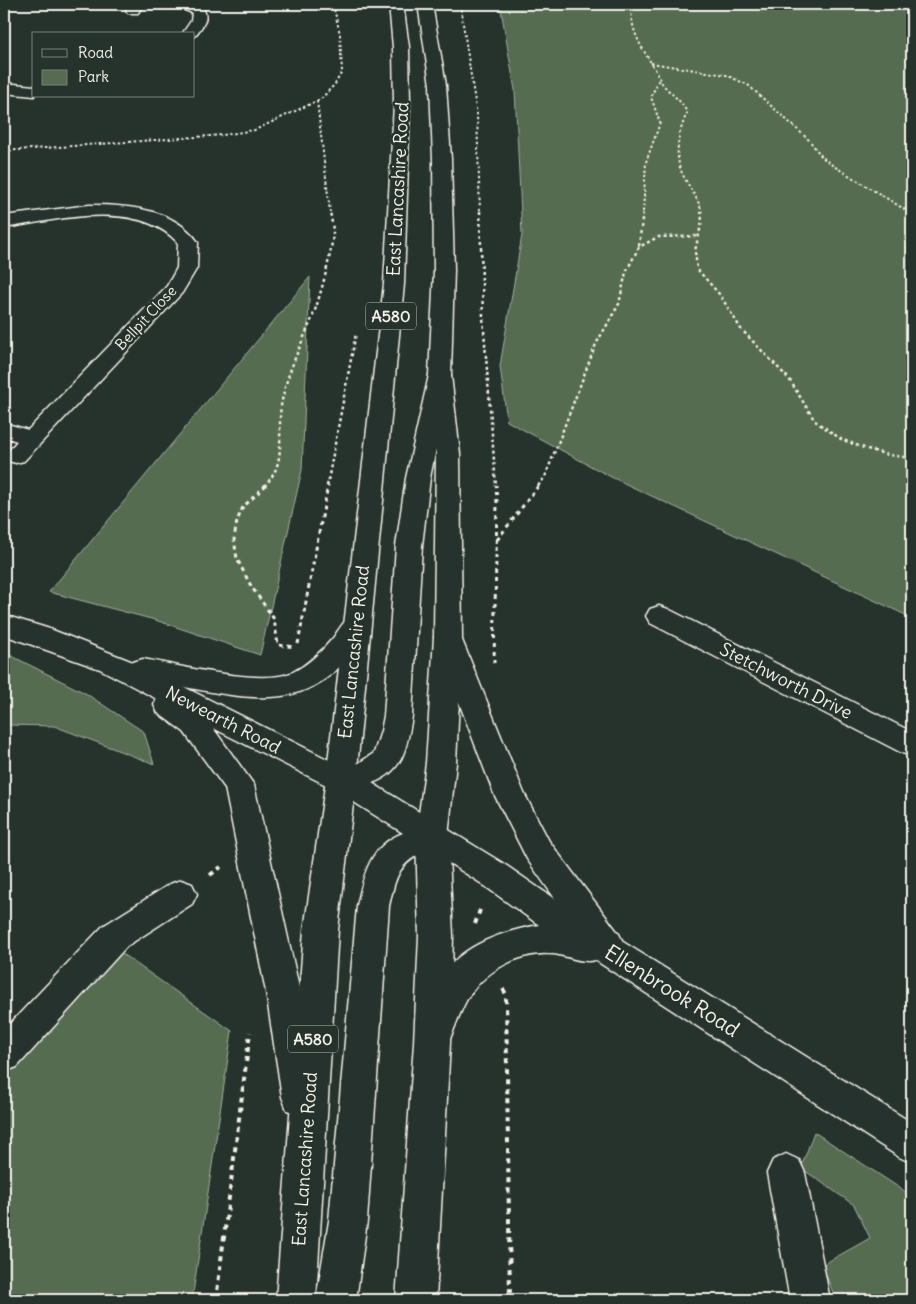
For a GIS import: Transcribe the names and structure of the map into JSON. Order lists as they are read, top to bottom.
{
  "streets": {
    "main road": [
      "East Lancashire Road",
      "A580",
      "Bellpit Close",
      "Stetchworth Drive",
      "Newearth Road",
      "Ellenbrook Road"
    ]
  },
  "crossings": [
    ["East Lancashire Road", "Newearth Road"],
    ["East Lancashire Road", "Ellenbrook Road"],
    ["Newearth Road", "Ellenbrook Road"]
  ],
  "legend": ["Road", "Park"]
}
